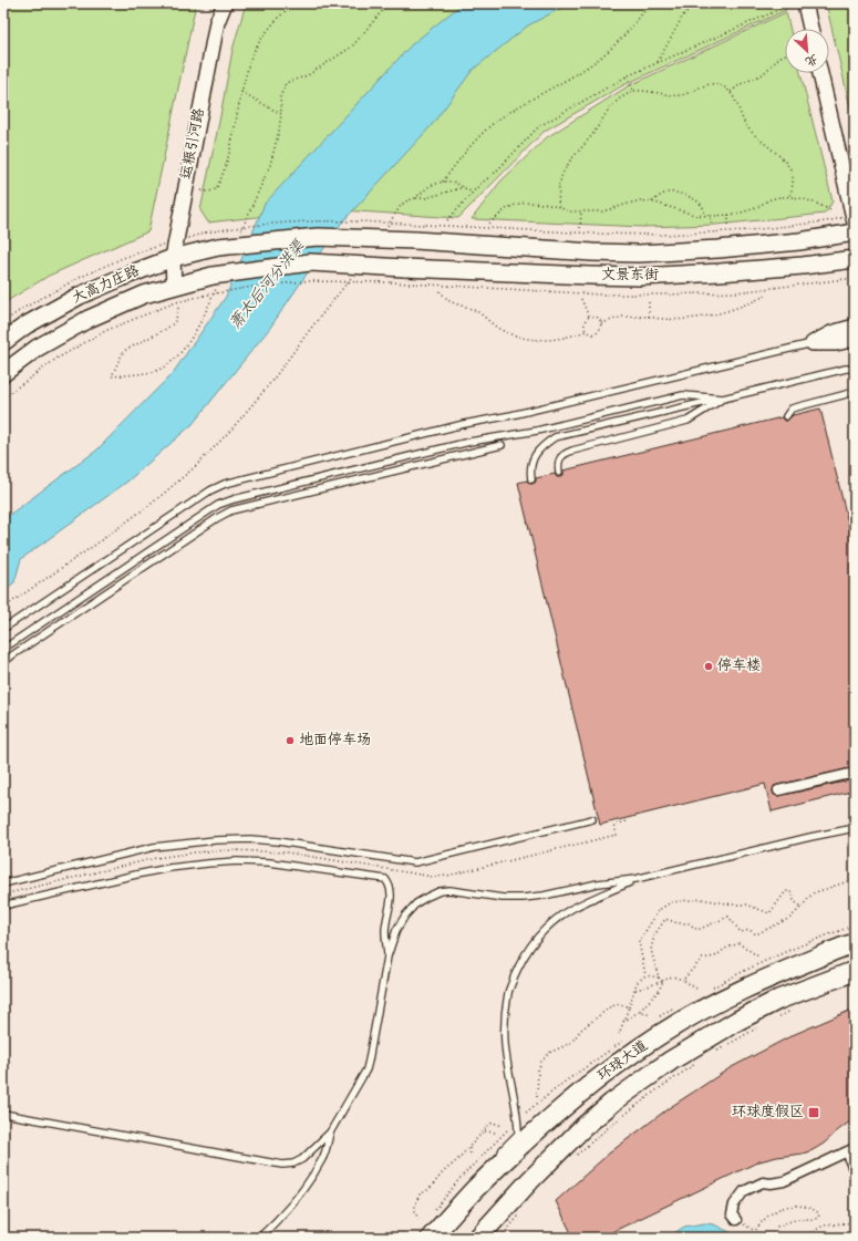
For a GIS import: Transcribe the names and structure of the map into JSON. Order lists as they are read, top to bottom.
{
  "streets": {
    "main road": ["文景东街", "大高力庄路", "环球大道"],
    "street": ["运粮引河路"]
  },
  "crossings": [
    ["运粮引河路", "大高力庄路"],
    ["文景东街", "大高力庄路"]
  ],
  "water": ["萧太后河分洪渠"],
  "places": {
    "other": ["停车楼", "地面停车场"],
    "transit": ["环球度假区"]
  },
  "north": "bottom right"
}
